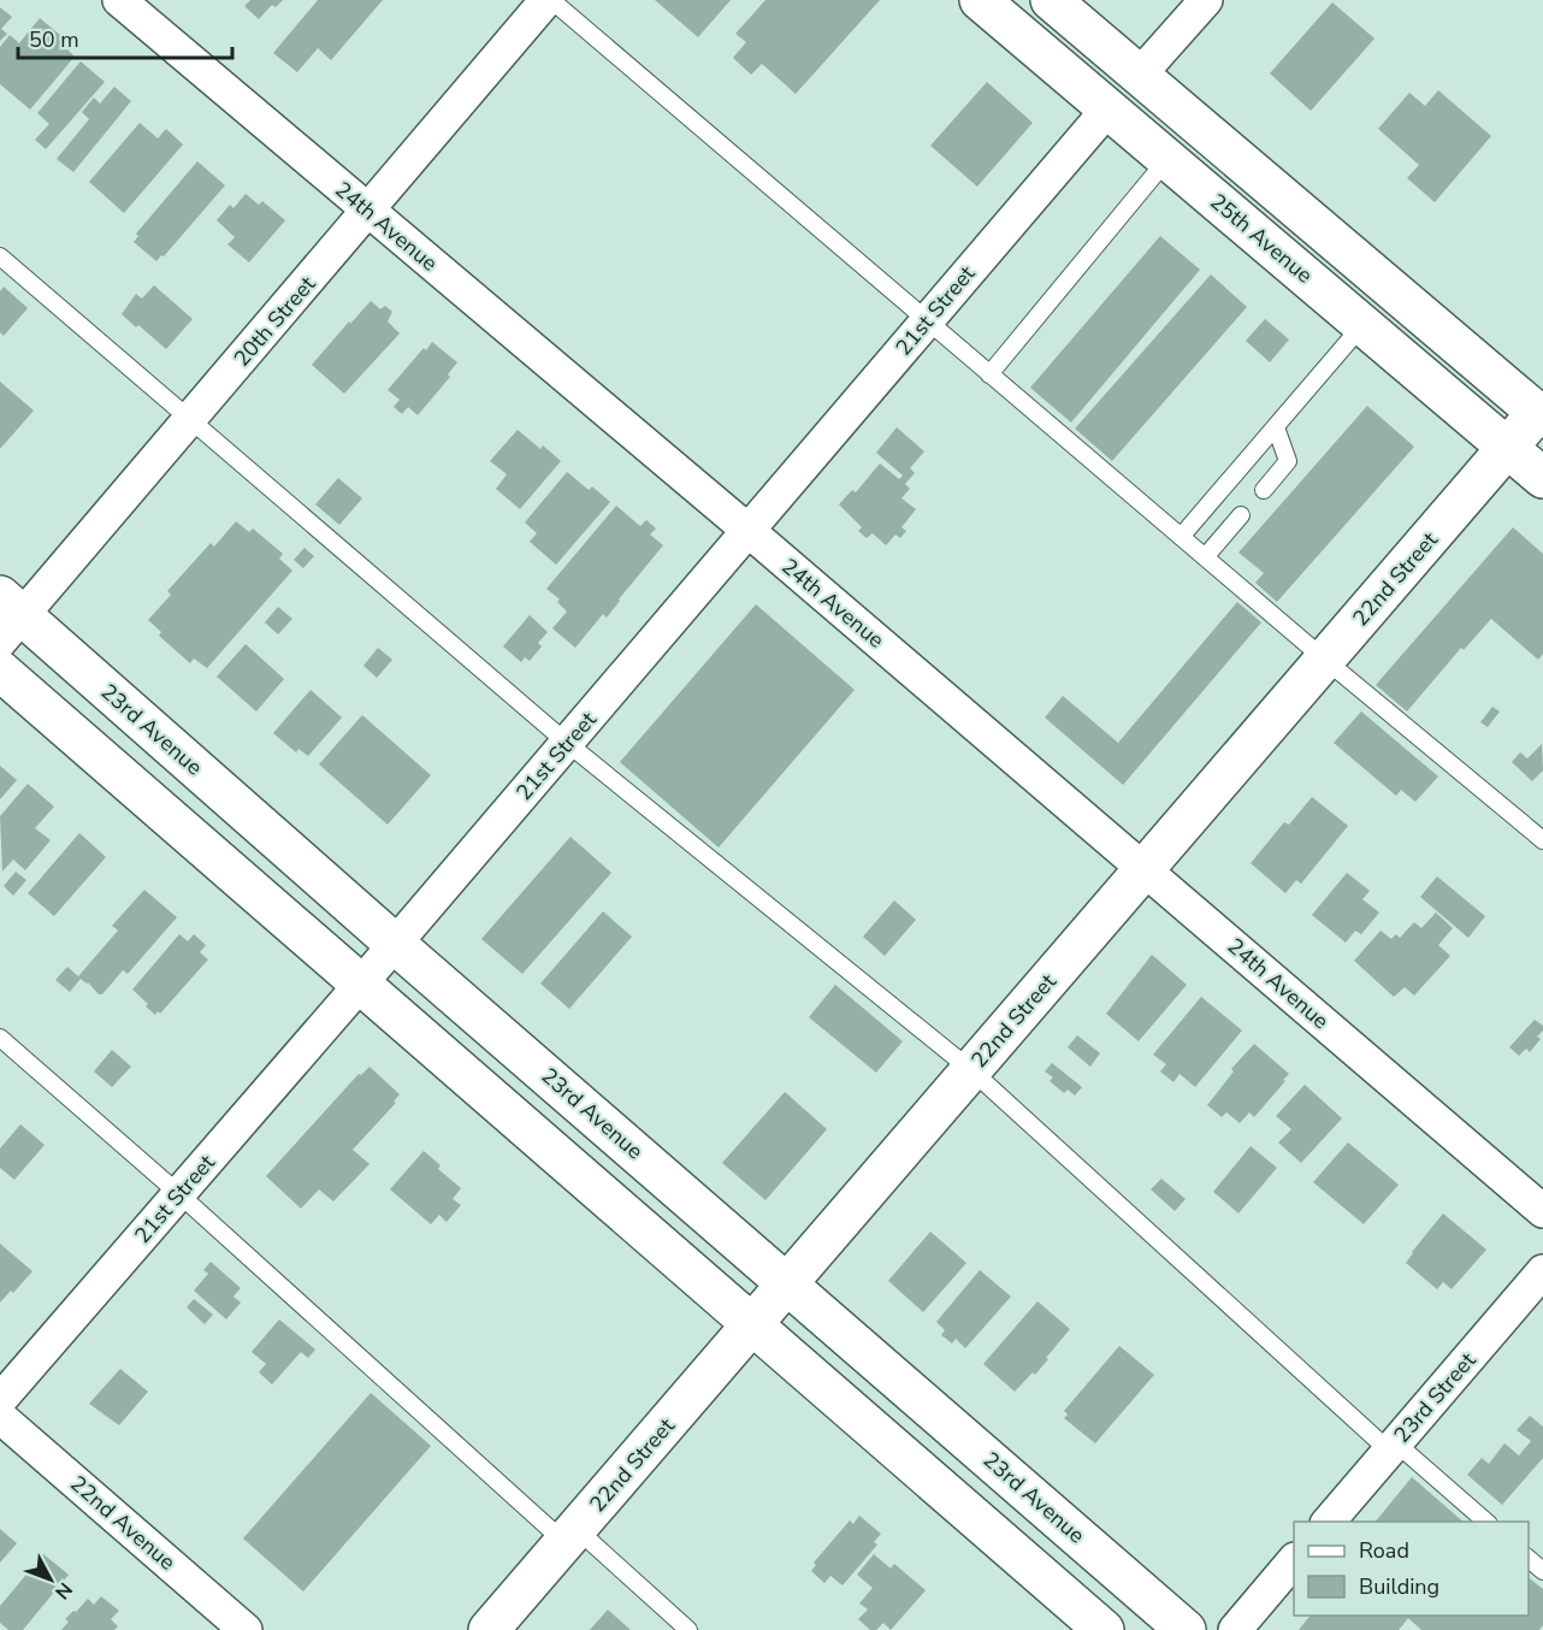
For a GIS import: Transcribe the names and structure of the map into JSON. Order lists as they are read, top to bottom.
{
  "streets": {
    "street": [
      "24th Avenue",
      "25th Avenue",
      "21st Street",
      "20th Street",
      "22nd Street",
      "23rd Avenue",
      "23rd Street",
      "22nd Avenue"
    ]
  },
  "crossings": [
    ["24th Avenue", "21st Street"],
    ["24th Avenue", "20th Street"],
    ["24th Avenue", "22nd Street"],
    ["25th Avenue", "21st Street"],
    ["25th Avenue", "22nd Street"],
    ["21st Street", "23rd Avenue"],
    ["20th Street", "23rd Avenue"],
    ["22nd Street", "23rd Avenue"]
  ],
  "legend": ["Road", "Building"],
  "scale_bar": "50 m",
  "north": "bottom right"
}
